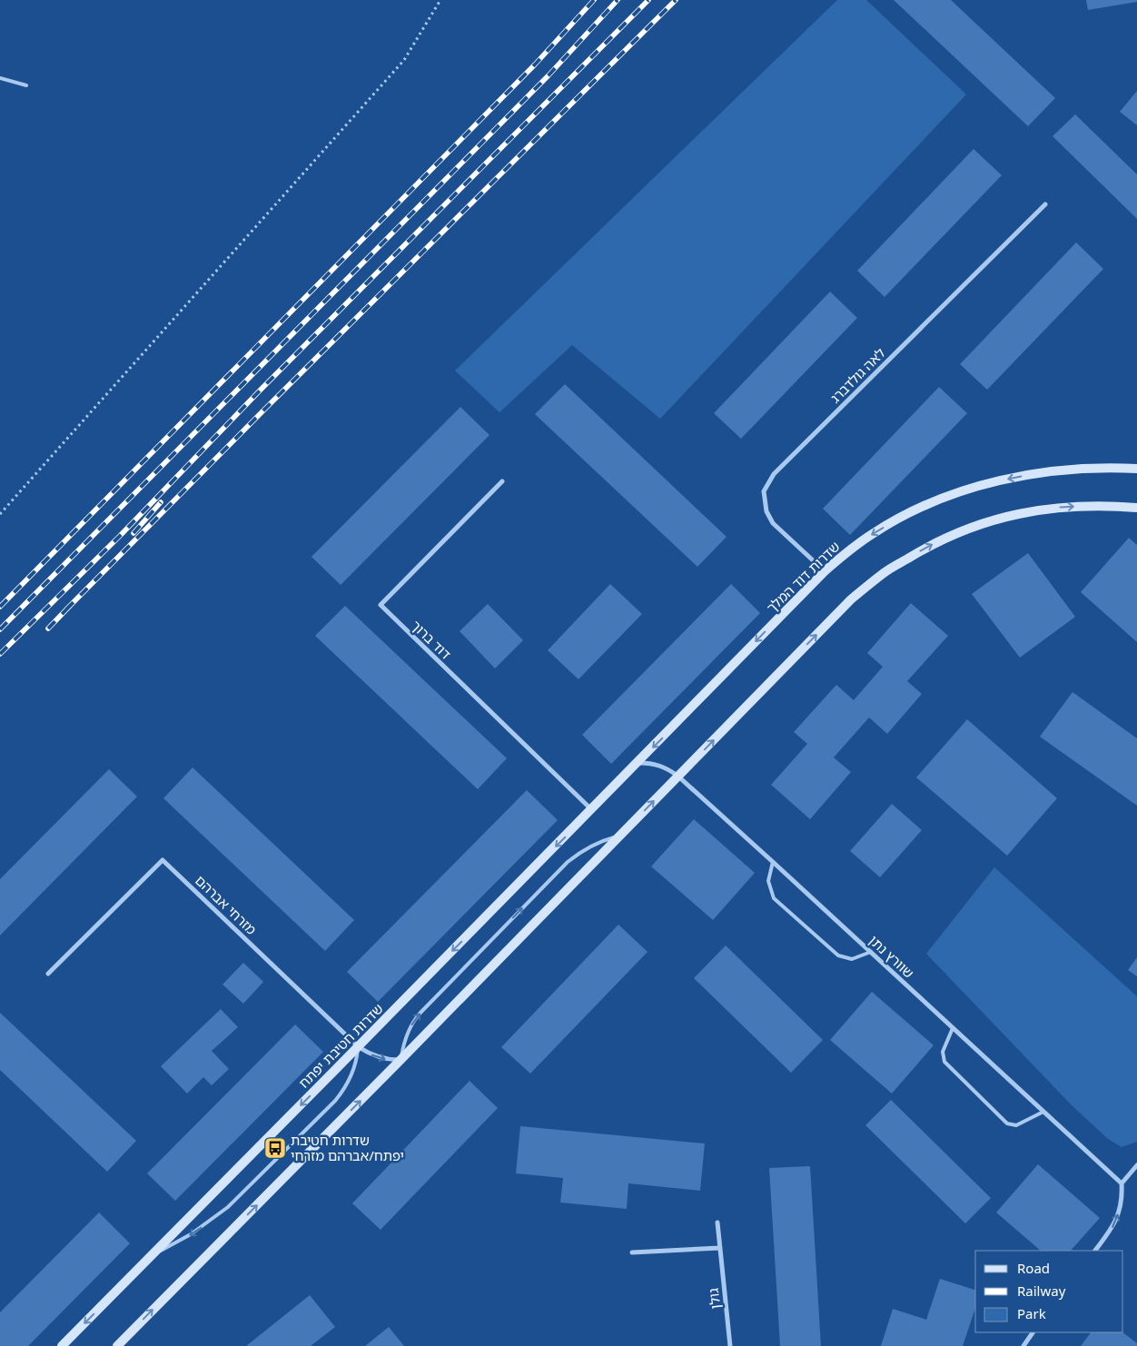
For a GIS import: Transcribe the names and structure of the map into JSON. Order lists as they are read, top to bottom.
{
  "streets": {
    "main road": ["שדרות דוד המלך", "שדרות חטיבת יפתח"],
    "street": [
      "לאה גולדברג",
      "דוד ברוך",
      "מזרחי אברהם",
      "שוורץ נתן",
      "גולן"
    ]
  },
  "crossings": [
    ["לאה גולדברג", "שדרות דוד המלך"],
    ["שדרות דוד המלך", "שוורץ נתן"],
    ["שדרות דוד המלך", "שדרות חטיבת יפתח"],
    ["דוד ברוך", "שדרות חטיבת יפתח"],
    ["מזרחי אברהם", "שדרות חטיבת יפתח"],
    ["שוורץ נתן", "שדרות חטיבת יפתח"]
  ],
  "places": {
    "bus stop": ["שדרות חטיבת יפתח/אברהם מזרחי"]
  },
  "legend": ["Road", "Railway", "Park"]
}
